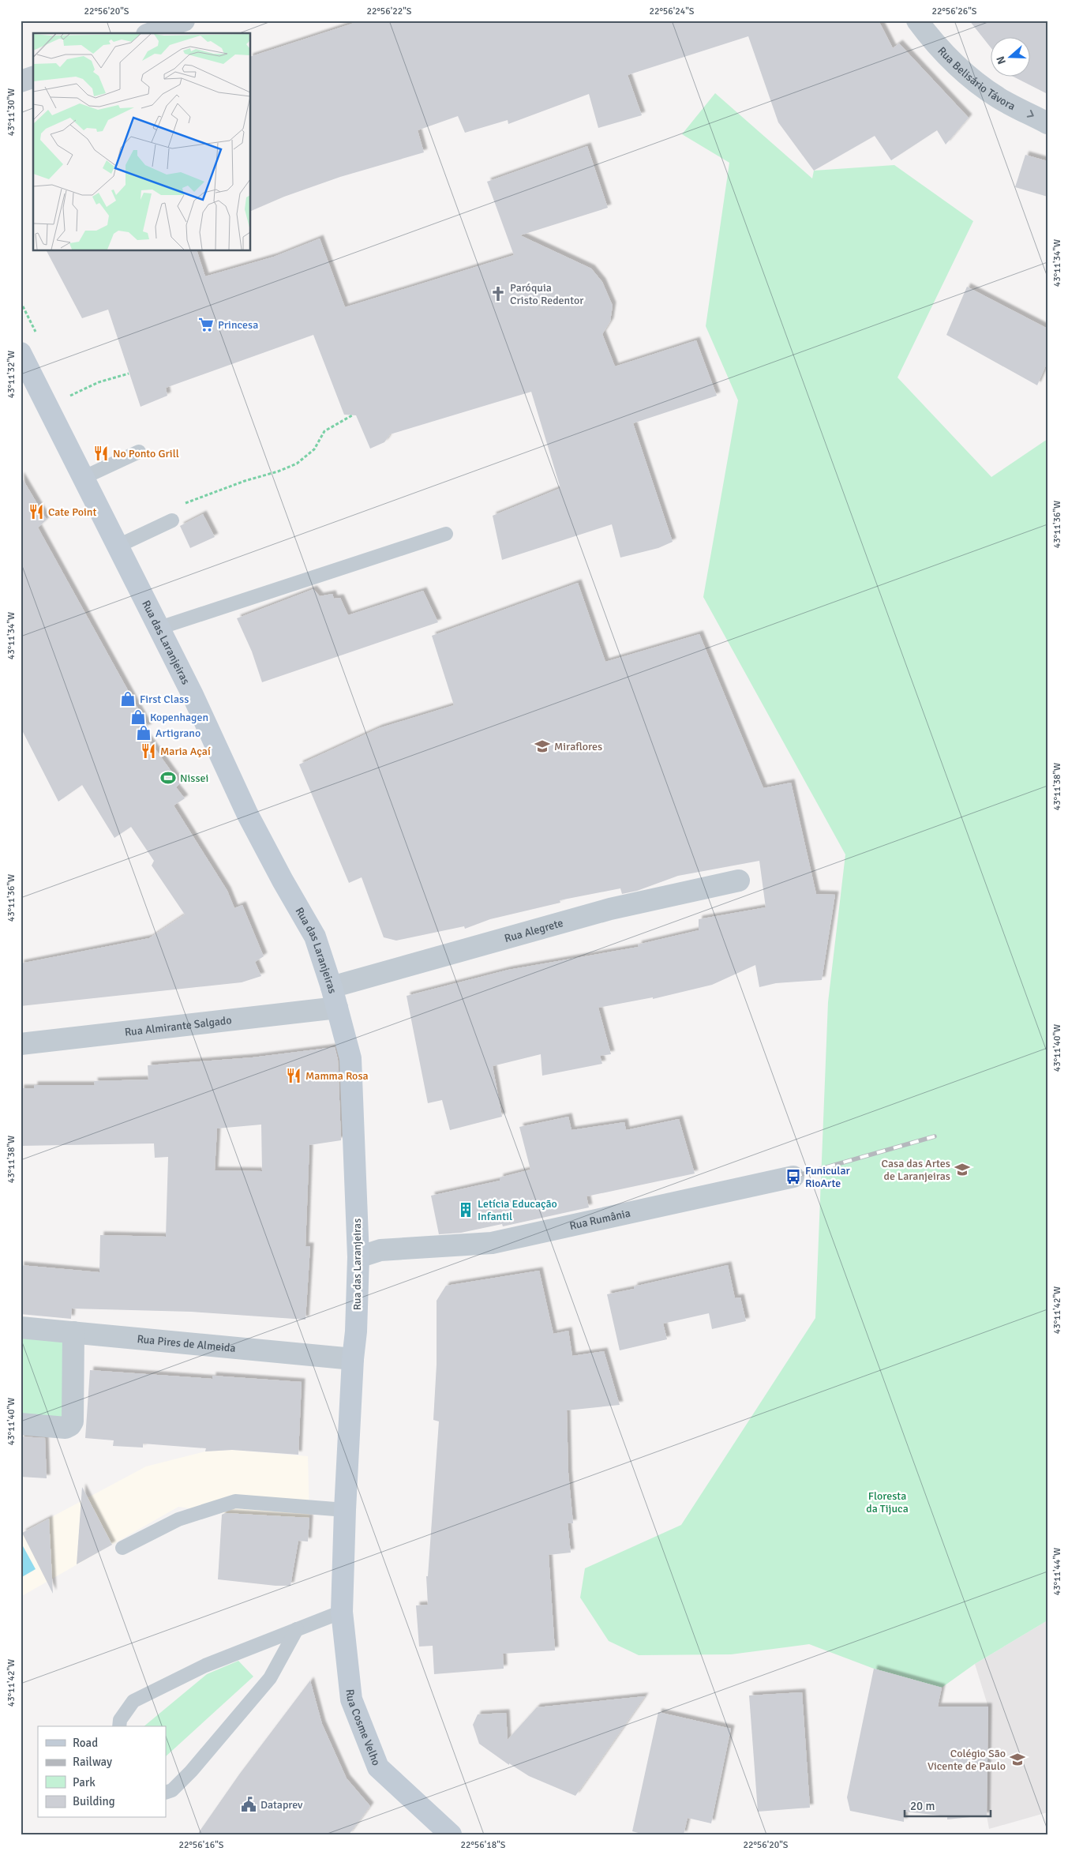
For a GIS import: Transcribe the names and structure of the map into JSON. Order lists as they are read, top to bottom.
{
  "streets": {
    "main road": ["Rua das Laranjeiras", "Rua Cosme Velho"],
    "street": [
      "Rua Belisário Távora",
      "Rua Alegrete",
      "Rua Almirante Salgado",
      "Rua Rumânia",
      "Rua Pires de Almeida"
    ]
  },
  "crossings": [
    ["Rua das Laranjeiras", "Rua Alegrete"],
    ["Rua das Laranjeiras", "Rua Almirante Salgado"],
    ["Rua das Laranjeiras", "Rua Rumânia"],
    ["Rua das Laranjeiras", "Rua Pires de Almeida"],
    ["Rua das Laranjeiras", "Rua Cosme Velho"]
  ],
  "one_way": ["Rua Belisário Távora"],
  "parks": ["Floresta da Tijuca"],
  "places": {
    "church": ["Paróquia Cristo Redentor"],
    "supermarket": ["Princesa"],
    "restaurant": [
      "No Ponto Grill",
      "Cate Point",
      "Maria Açaí",
      "Mamma Rosa"
    ],
    "shop": ["First Class", "Kopenhagen", "Artigrano"],
    "school or university": ["Miraflores", "Casa das Artes de Laranjeiras", "Colégio São Vicente de Paulo"],
    "sports": ["Nissei"],
    "bus stop": ["Funicular RioArte"],
    "building": ["Letícia Educação Infantil"],
    "public building": ["Dataprev"]
  },
  "legend": [
    "Road",
    "Railway",
    "Park",
    "Building"
  ],
  "scale_bar": "20 m",
  "north": "left",
  "coordinates": [
    "22°56'20\"S",
    "22°56'22\"S",
    "22°56'24\"S",
    "22°56'26\"S",
    "43°11'30\"W",
    "43°11'34\"W",
    "43°11'32\"W",
    "43°11'36\"W",
    "43°11'38\"W",
    "43°11'40\"W",
    "43°11'42\"W",
    "43°11'44\"W",
    "22°56'16\"S",
    "22°56'18\"S"
  ]
}
